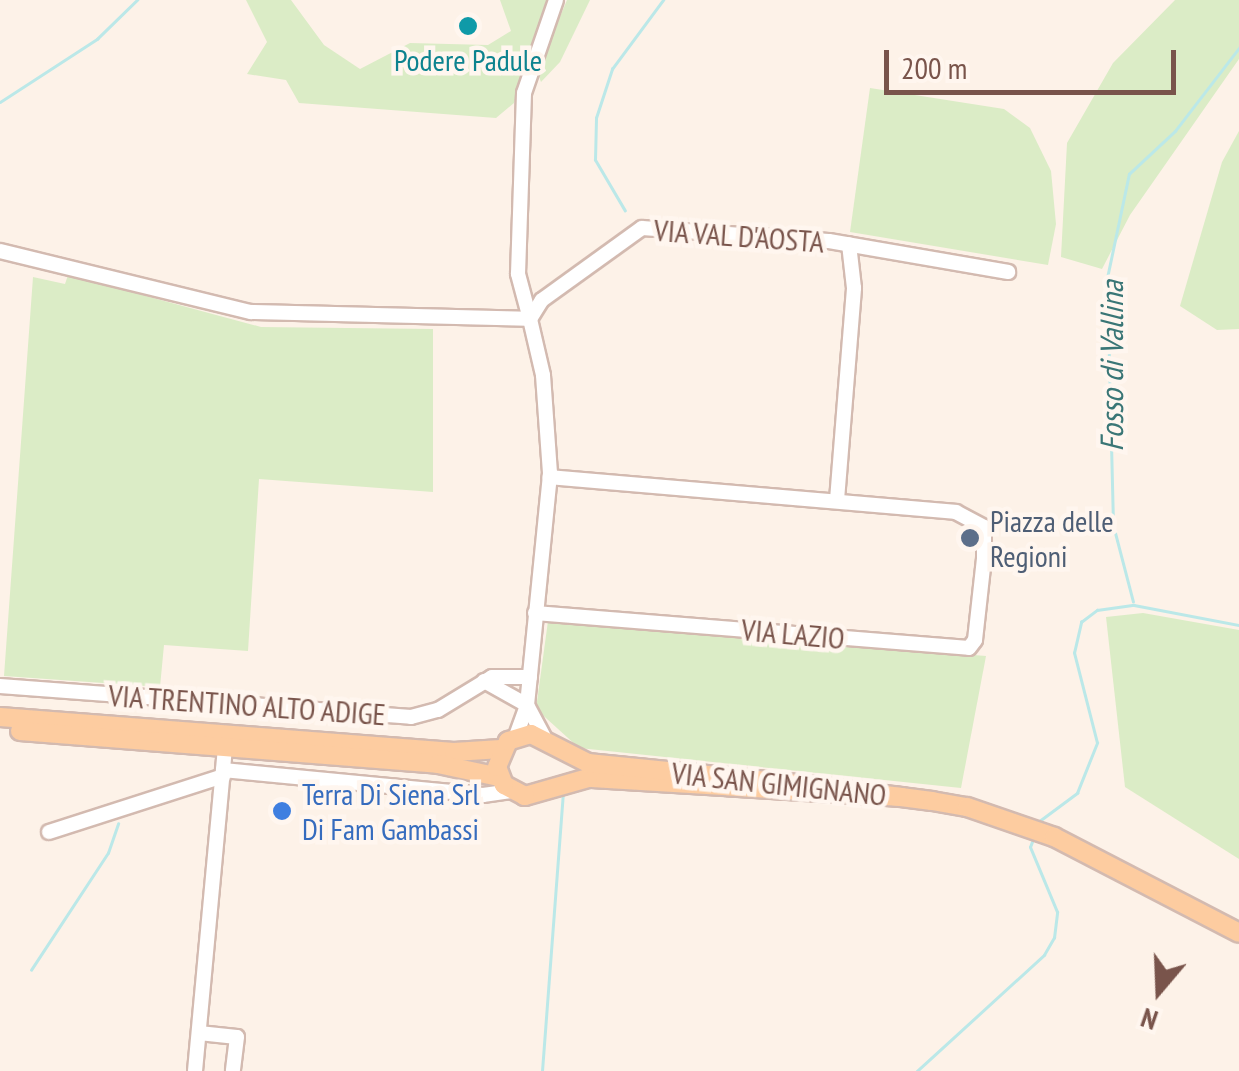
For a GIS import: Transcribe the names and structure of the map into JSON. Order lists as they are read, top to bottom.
{
  "streets": {
    "main road": ["VIA SAN GIMIGNANO"],
    "street": ["VIA VAL D'AOSTA", "VIA LAZIO", "VIA TRENTINO ALTO ADIGE"]
  },
  "water": ["Fosso di Vallina"],
  "places": ["Podere Padule", "Piazza delle Regioni", "Terra Di Siena Srl Di Fam Gambassi"],
  "scale_bar": "200 m",
  "north": "bottom"
}
